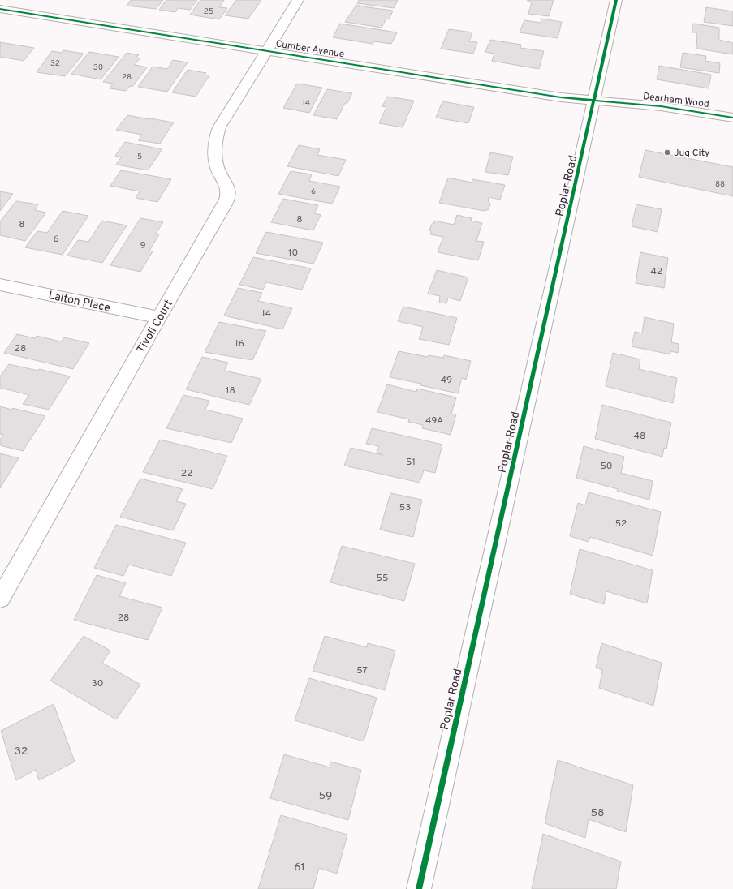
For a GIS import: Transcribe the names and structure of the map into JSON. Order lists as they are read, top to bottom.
{
  "streets": {
    "street": [
      "Cumber Avenue",
      "Dearham Wood",
      "Poplar Road",
      "Lalton Place",
      "Tivoli Court"
    ]
  },
  "crossings": [
    ["Cumber Avenue", "Dearham Wood"],
    ["Cumber Avenue", "Poplar Road"],
    ["Cumber Avenue", "Tivoli Court"],
    ["Lalton Place", "Tivoli Court"]
  ],
  "places": ["Jug City"],
  "house_numbers": [
    "25",
    "32",
    "30",
    "28",
    "14",
    "5",
    "88",
    "6",
    "8",
    "8",
    "6",
    "9",
    "10",
    "42",
    "14",
    "16",
    "28",
    "49",
    "18",
    "49A",
    "48",
    "51",
    "50",
    "22",
    "53",
    "52",
    "55",
    "28",
    "57",
    "30",
    "32",
    "59",
    "58",
    "61"
  ]
}
